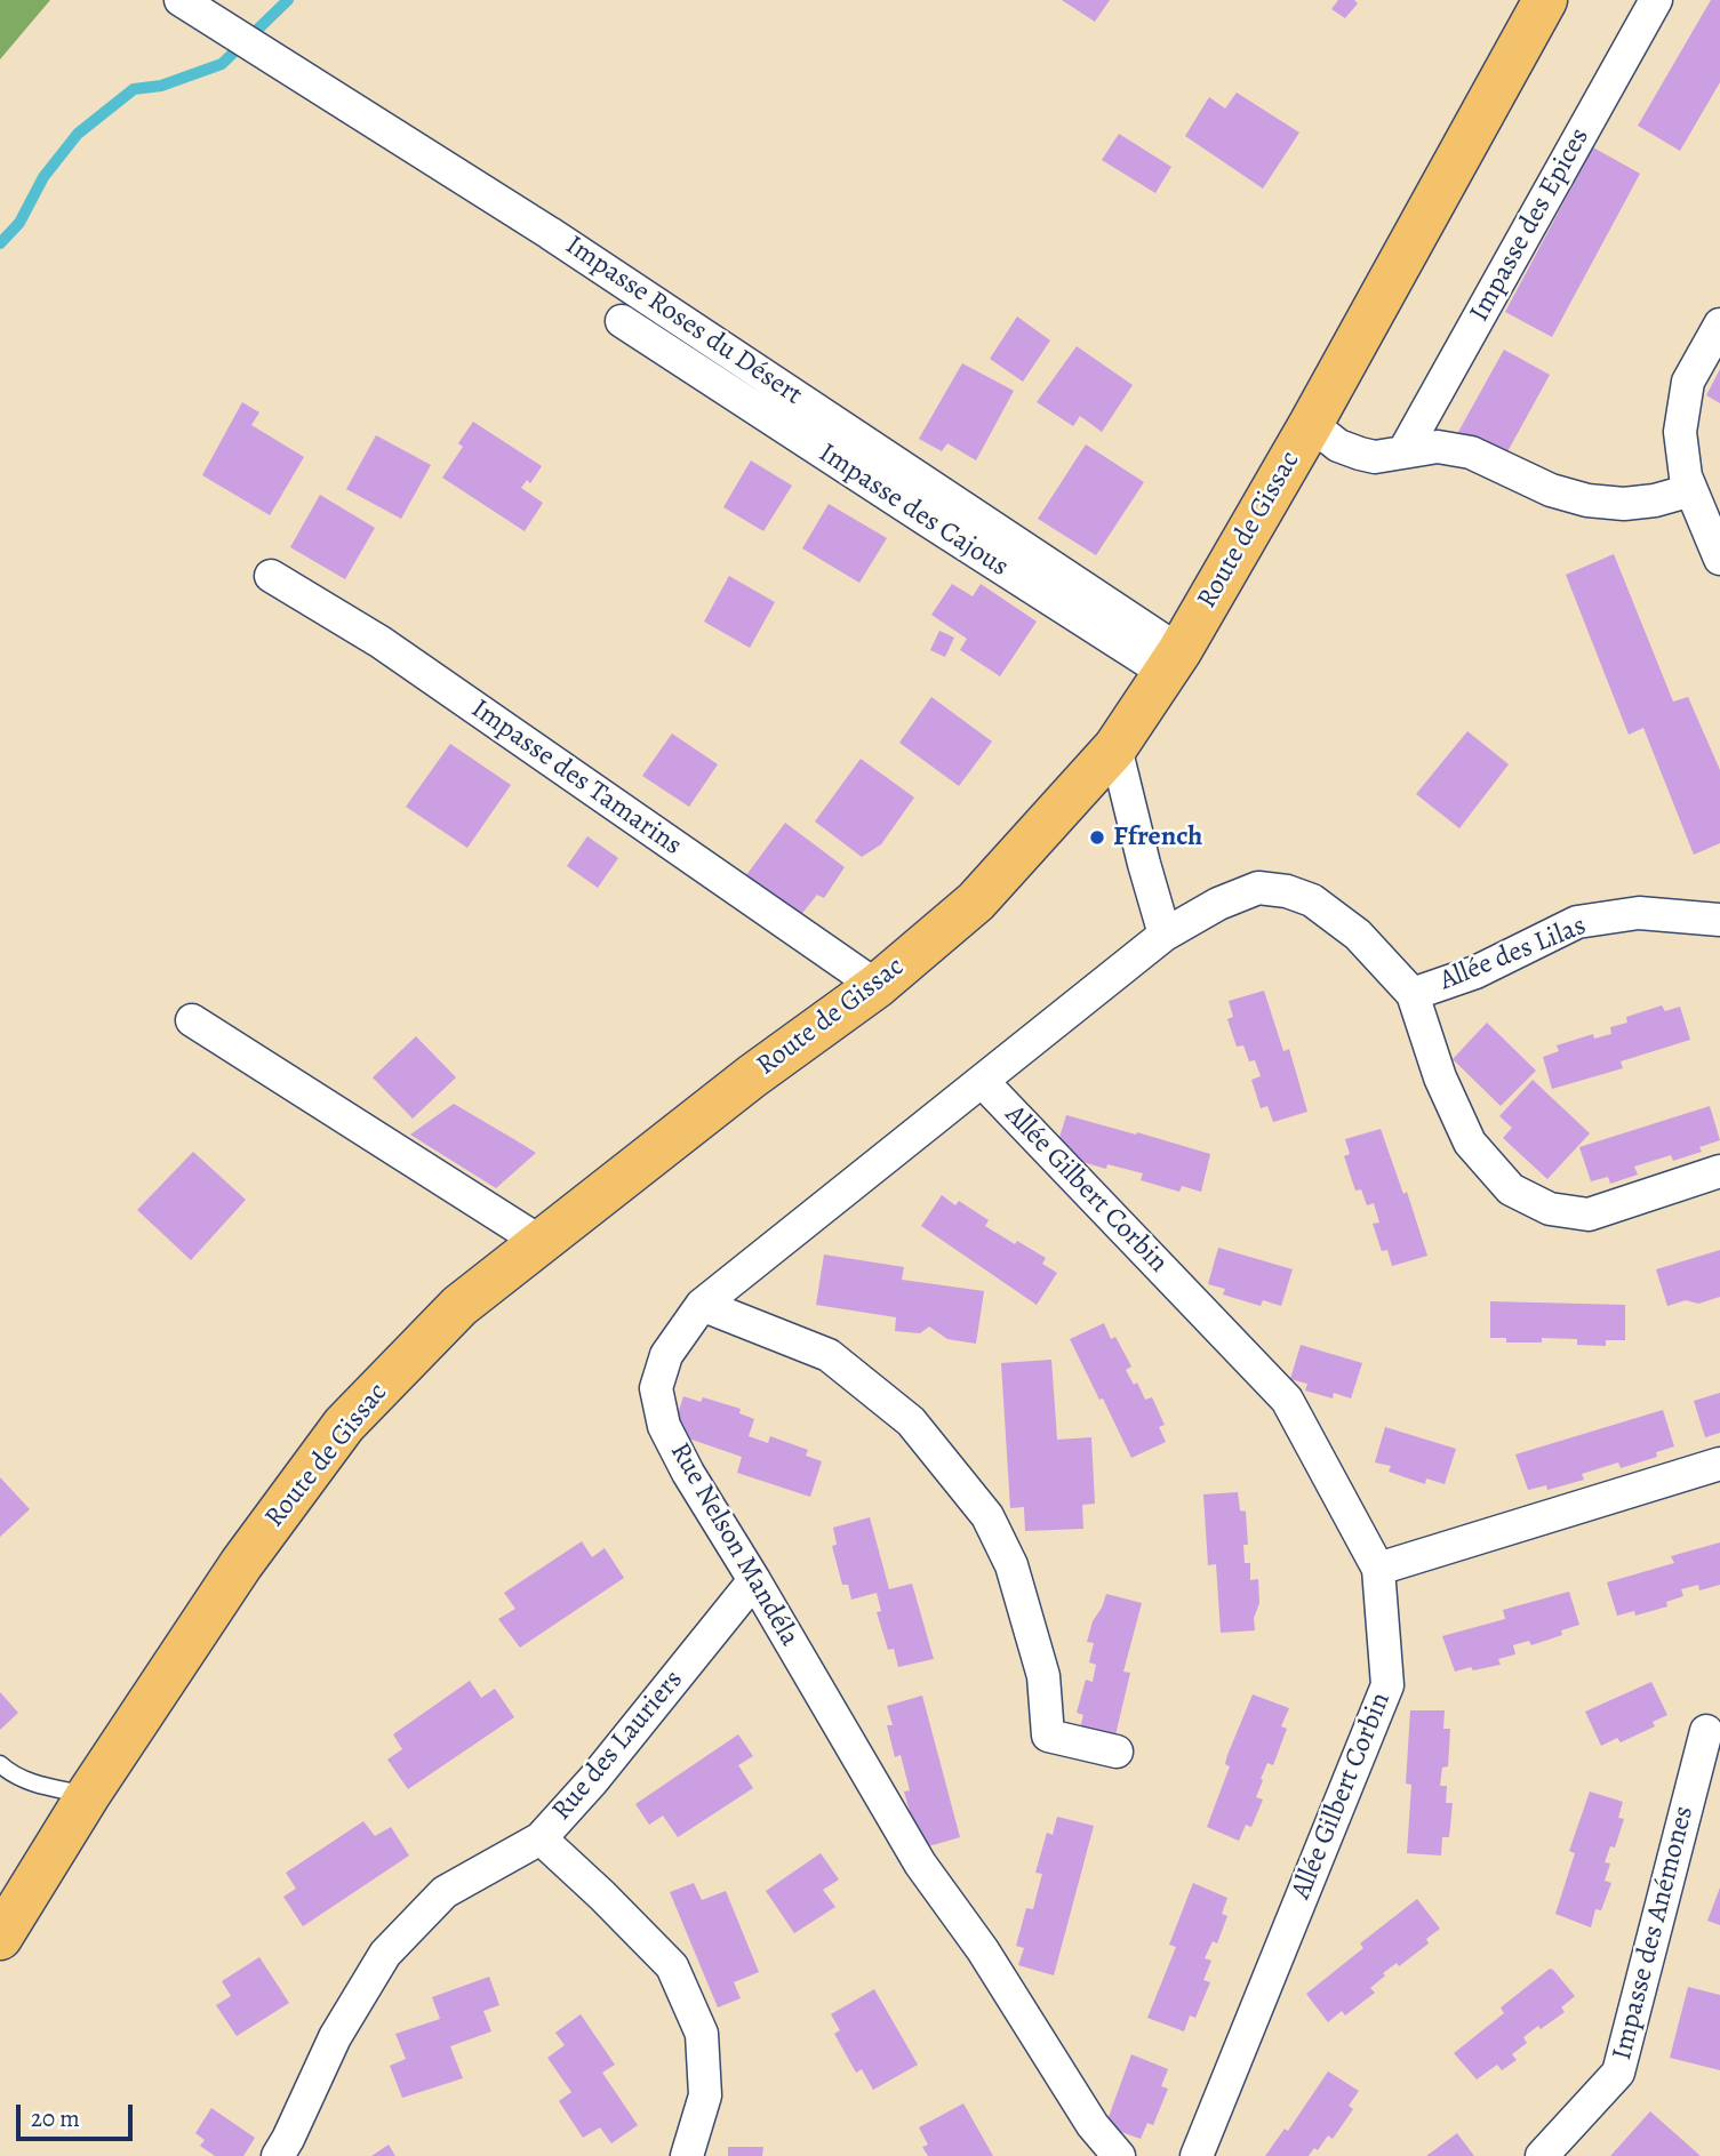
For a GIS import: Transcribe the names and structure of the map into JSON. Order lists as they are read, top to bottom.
{
  "streets": {
    "main road": ["Route de Gissac"],
    "street": [
      "Impasse des Epices",
      "Impasse Roses du Désert",
      "Impasse des Cajous",
      "Impasse des Tamarins",
      "Allée des Lilas",
      "Allée Gilbert Corbin",
      "Rue Nelson Mandéla",
      "Rue des Lauriers",
      "Impasse des Anémones"
    ]
  },
  "crossings": [
    ["Impasse Roses du Désert", "Impasse des Cajous"],
    ["Impasse Roses du Désert", "Route de Gissac"],
    ["Impasse des Cajous", "Route de Gissac"],
    ["Route de Gissac", "Impasse des Tamarins"],
    ["Allée des Lilas", "Rue Nelson Mandéla"],
    ["Allée Gilbert Corbin", "Rue Nelson Mandéla"],
    ["Rue Nelson Mandéla", "Rue des Lauriers"]
  ],
  "places": ["Ffrench"],
  "scale_bar": "20 m"
}
